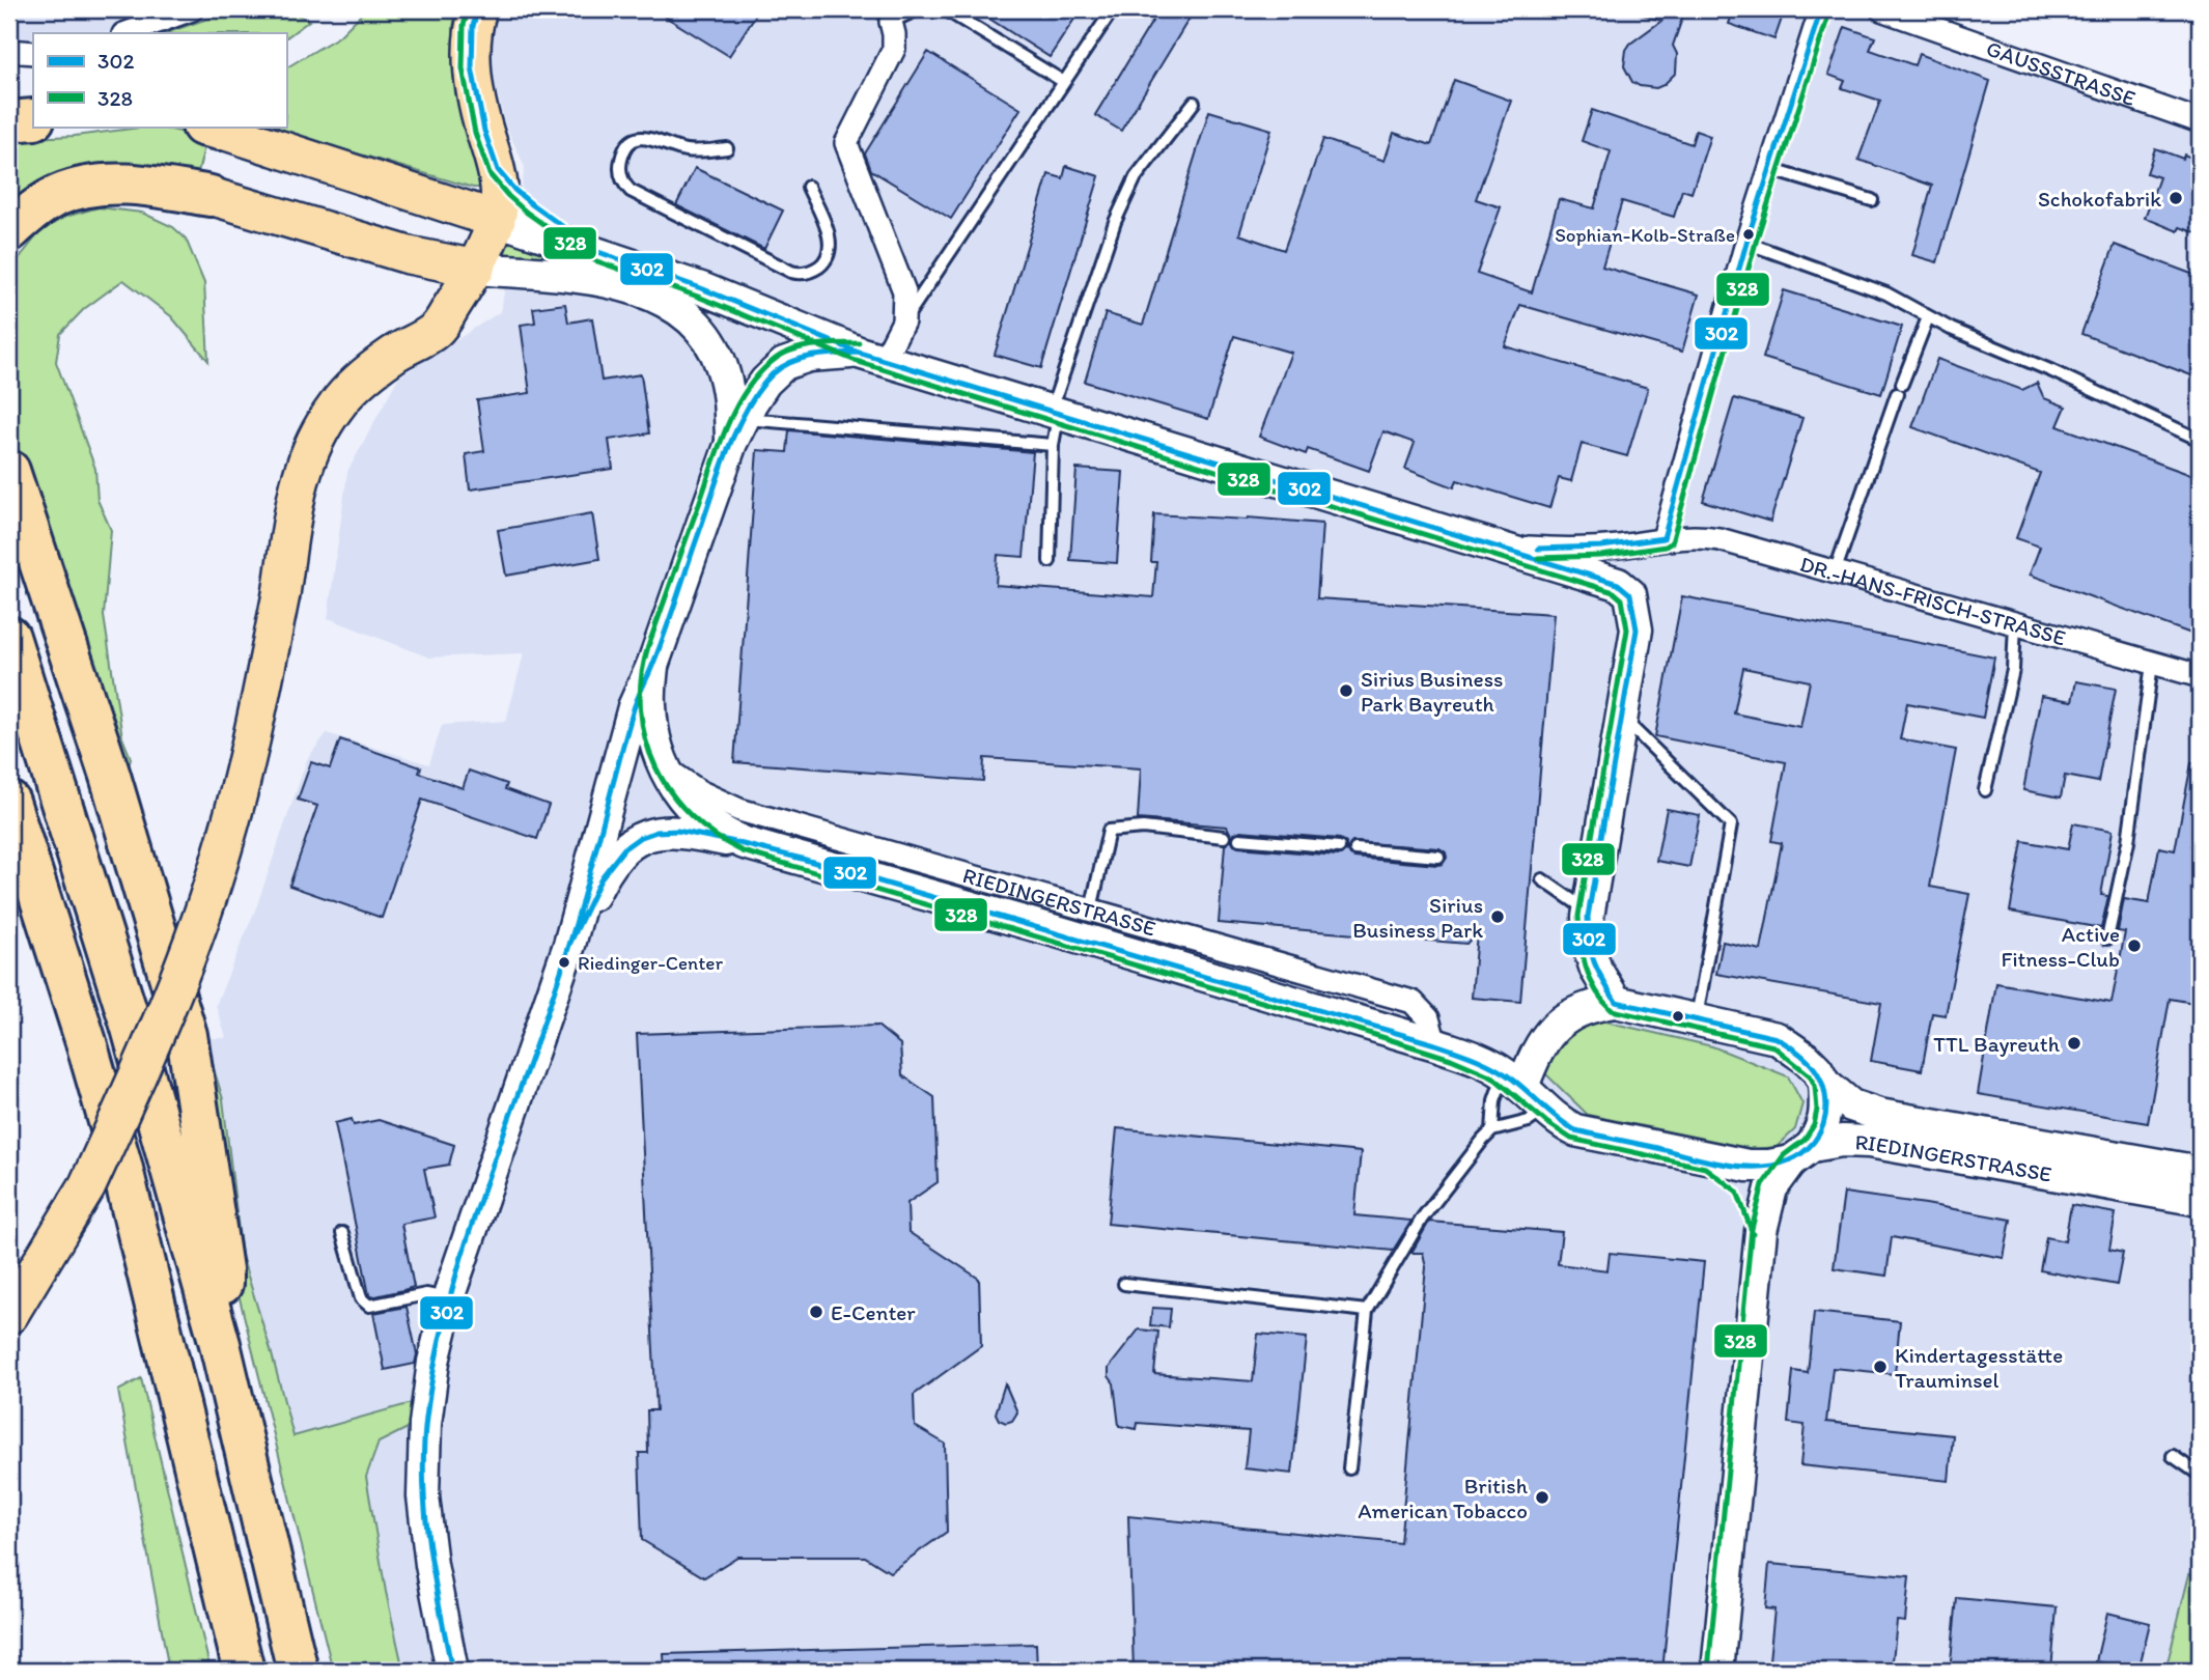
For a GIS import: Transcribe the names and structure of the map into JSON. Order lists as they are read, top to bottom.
{
  "streets": {
    "main road": ["RIEDINGERSTRASSE"],
    "street": ["GAUSSSTRASSE", "DR.-HANS-FRISCH-STRASSE"]
  },
  "places": [
    "Schokofabrik",
    "Sophian-Kolb-Straße",
    "Sirius Business Park Bayreuth",
    "Sirius Business Park",
    "Active Fitness-Club",
    "Riedinger-Center",
    "TTL Bayreuth",
    "E-Center",
    "Kindertagesstätte Trauminsel",
    "British American Tobacco"
  ],
  "lines": ["transit line 302", "transit line 328"],
  "legend": ["302", "328"]
}
